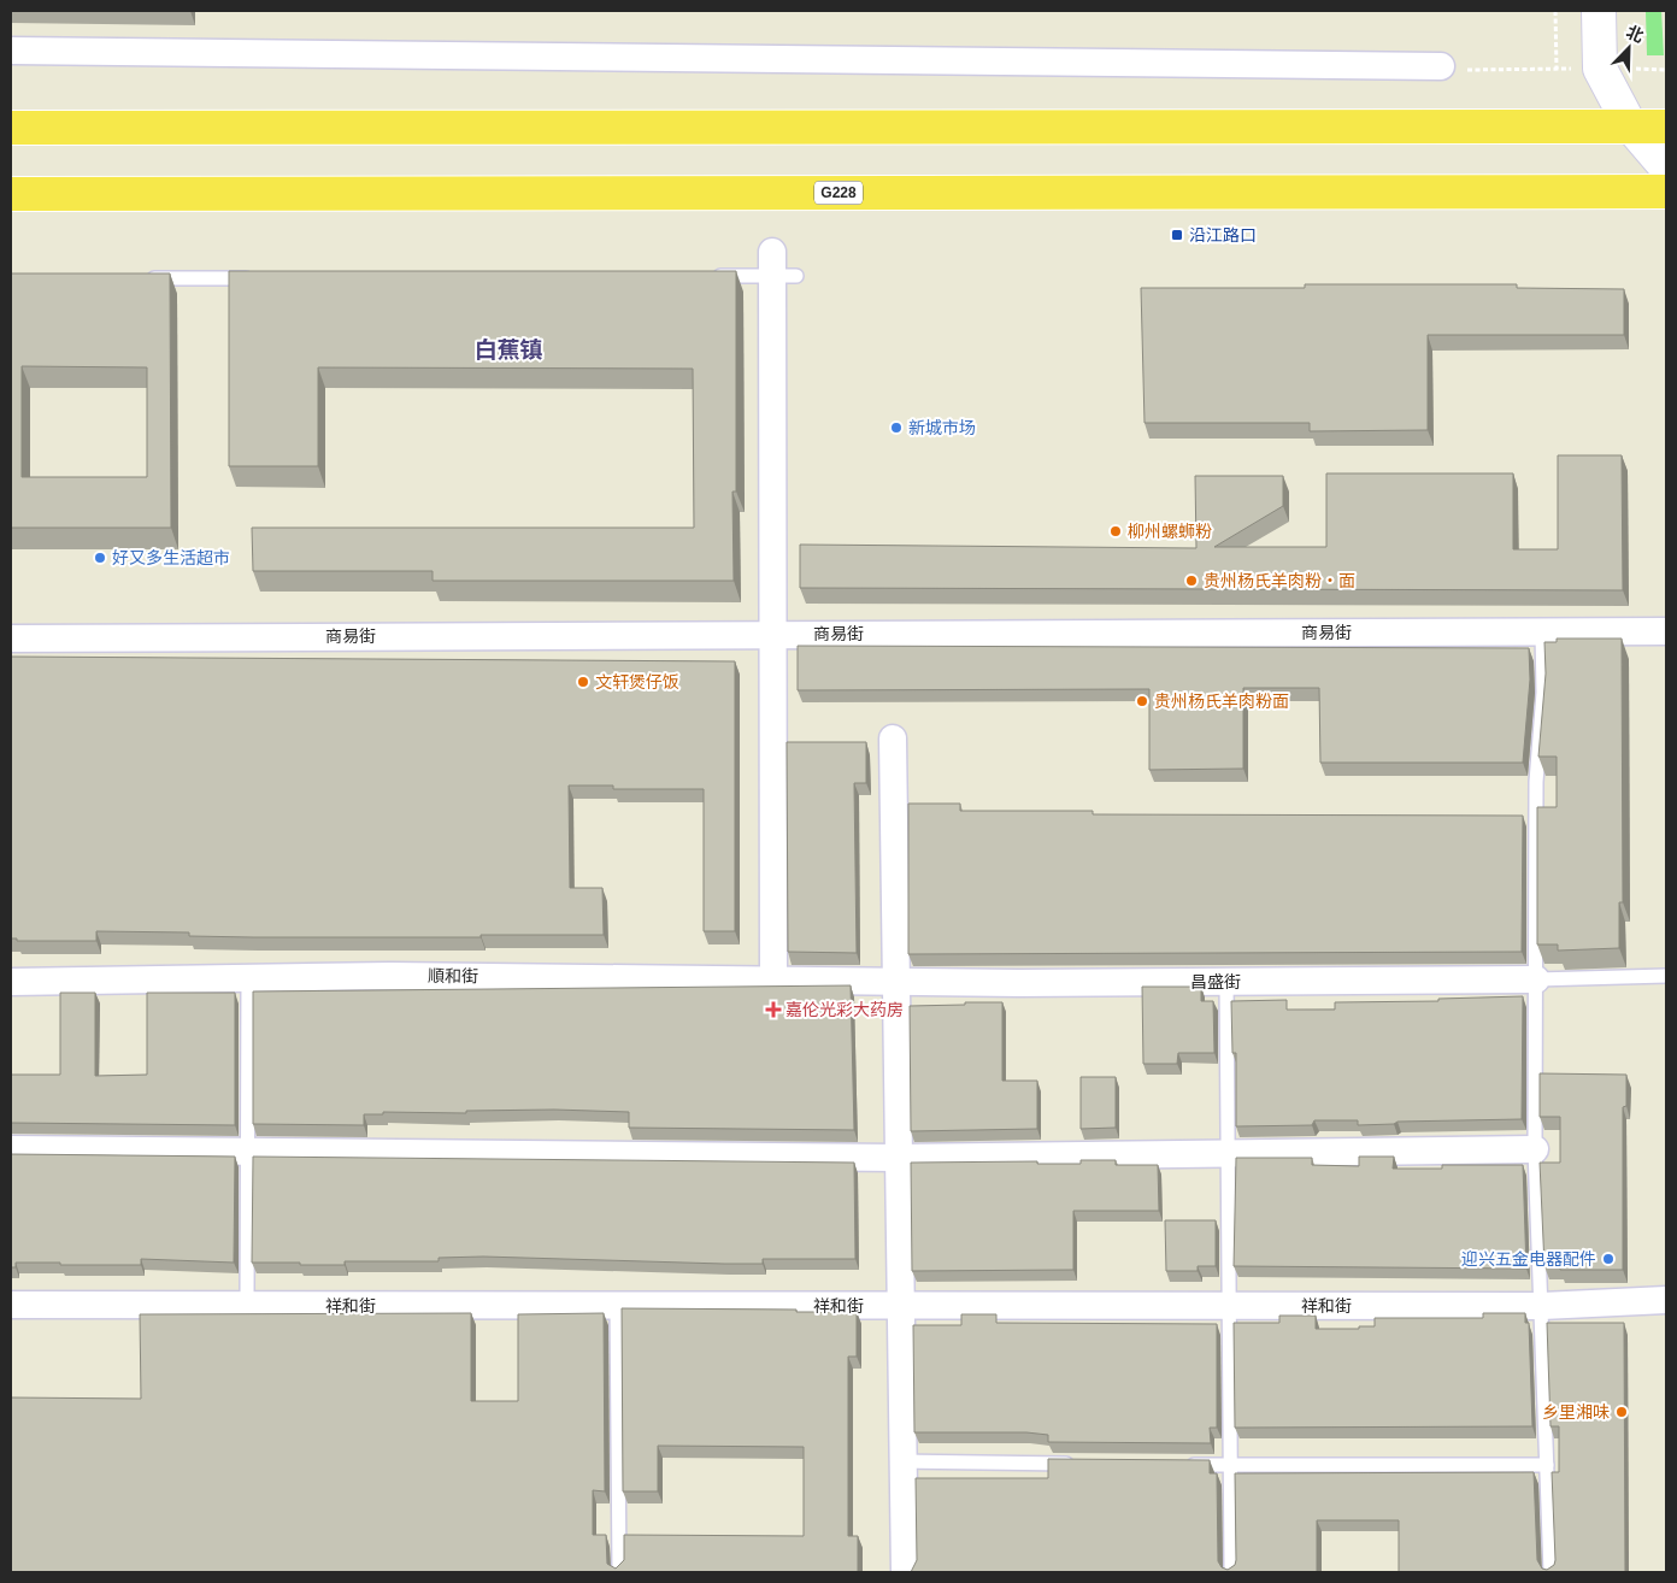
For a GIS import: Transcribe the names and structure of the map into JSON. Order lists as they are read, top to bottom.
{
  "streets": {
    "highway": ["G228"],
    "street": [
      "商易街",
      "順和街",
      "昌盛街",
      "祥和街"
    ]
  },
  "crossings": [
    ["順和街", "昌盛街"]
  ],
  "districts": ["白蕉镇"],
  "places": {
    "transit": ["沿江路口"],
    "other": [
      "新城市场",
      "柳州螺蛳粉",
      "好又多生活超市",
      "贵州杨氏羊肉粉・面",
      "文轩煲仔饭",
      "贵州杨氏羊肉粉面",
      "迎兴五金电器配件",
      "乡里湘味"
    ],
    "health": ["嘉伦光彩大药房"]
  },
  "north": "top right"
}
